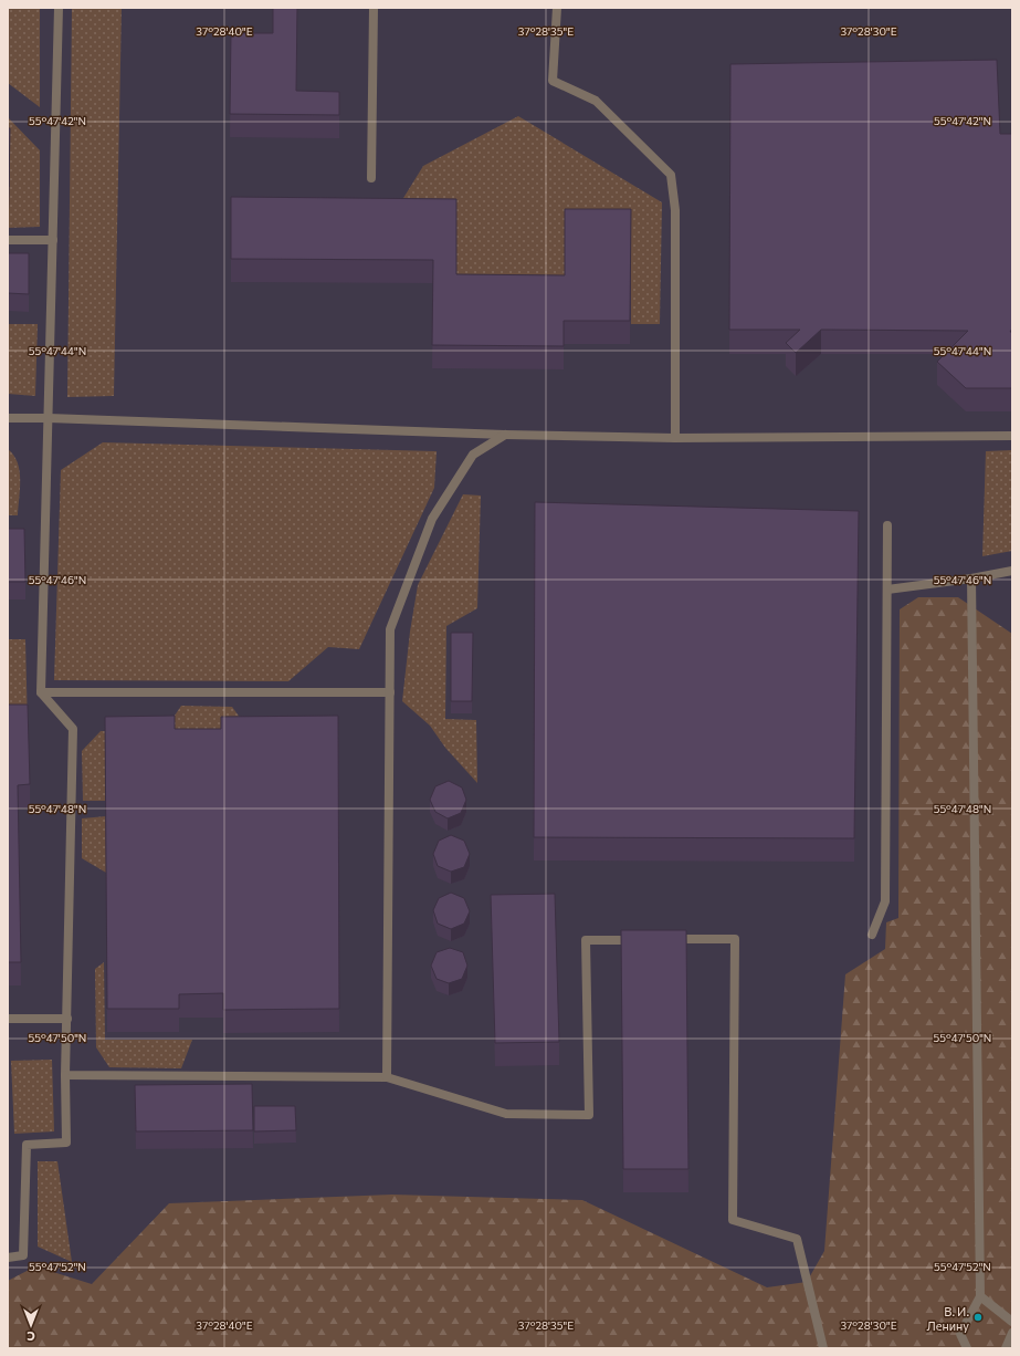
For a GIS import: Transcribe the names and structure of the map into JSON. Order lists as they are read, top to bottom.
{
  "places": ["В. И. Ленину"],
  "north": "bottom",
  "coordinates": [
    "37°28'40\"E",
    "37°28'35\"E",
    "37°28'30\"E",
    "55°47'42\"N",
    "55°47'44\"N",
    "55°47'46\"N",
    "55°47'48\"N",
    "55°47'50\"N",
    "55°47'52\"N"
  ]
}
